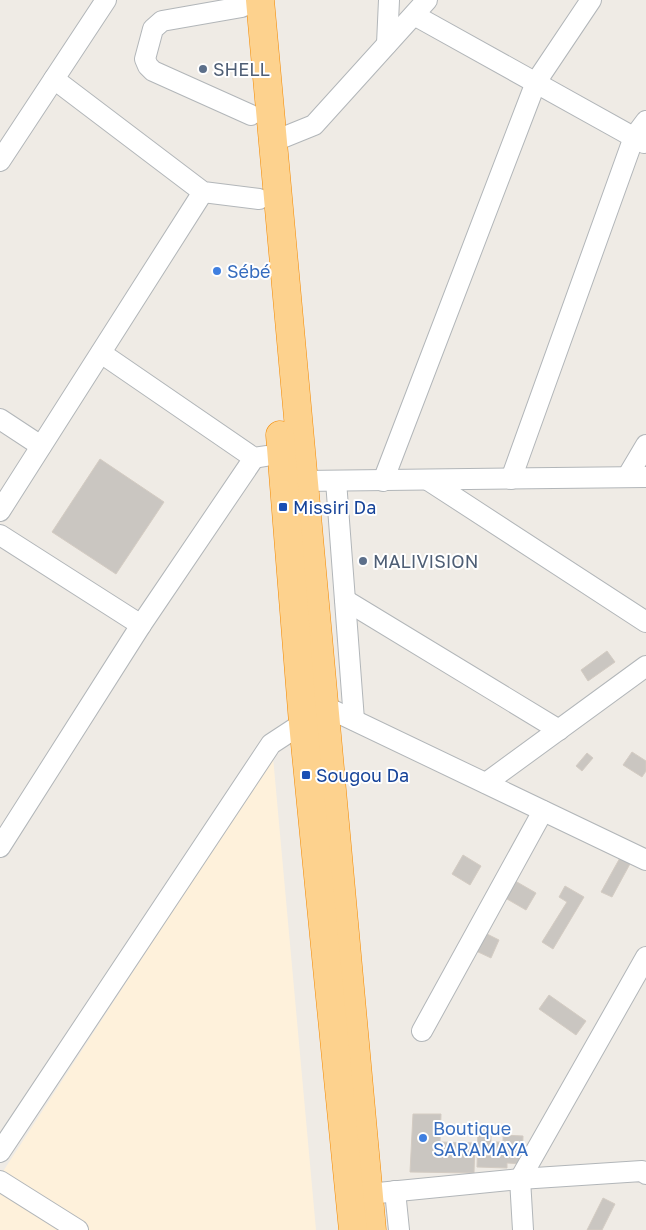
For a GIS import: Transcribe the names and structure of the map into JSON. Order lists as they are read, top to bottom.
{
  "places": {
    "other": [
      "SHELL",
      "Sébé",
      "MALIVISION",
      "Boutique SARAMAYA"
    ],
    "transit": ["Missiri Da", "Sougou Da"]
  }
}
